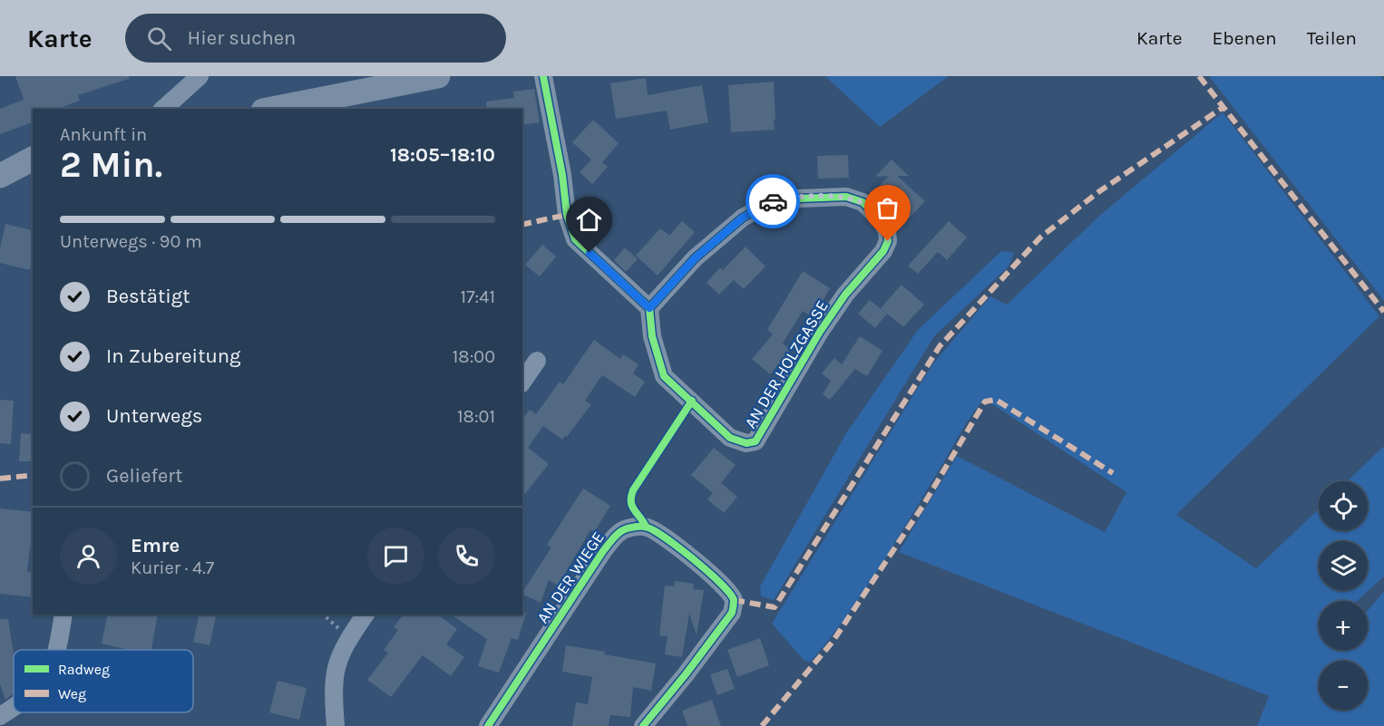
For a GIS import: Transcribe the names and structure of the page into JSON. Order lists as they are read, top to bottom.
{
  "streets": {
    "street": ["AN DER HOLZGASSE", "AN DER WIEGE"]
  },
  "legend": ["Radweg", "Weg"],
  "page": {
    "header": "Karte",
    "search": "Hier suchen",
    "nav": ["Karte", "Ebenen", "Teilen"],
    "heading": ["2 Min.", "Ankunft in", "18:05–18:10"],
    "panel": ["Emre", "Kurier · 4.7"],
    "bar": "Unterwegs · 90 m",
    "list": [
      ["Bestätigt", "17:41"],
      ["In Zubereitung", "18:00"],
      ["Unterwegs", "18:01"],
      "Geliefert"
    ],
    "map_buttons": ["+", "−"]
  }
}
